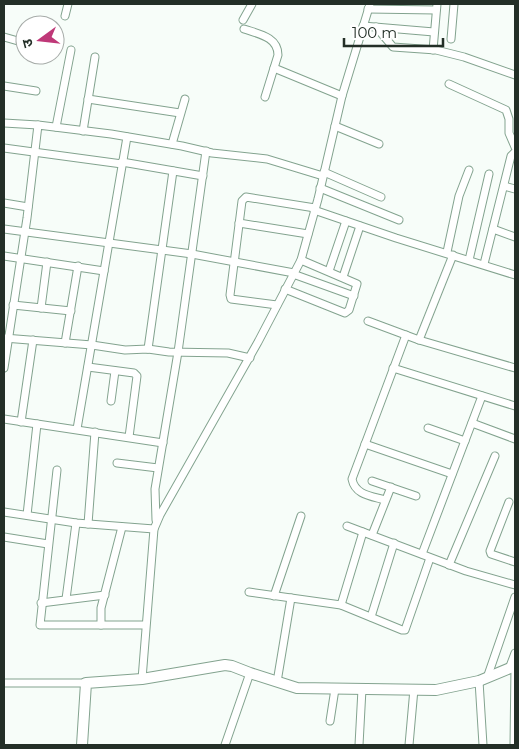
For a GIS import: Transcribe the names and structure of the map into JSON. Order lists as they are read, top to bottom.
{
  "scale_bar": "100 m",
  "north": "left"
}
